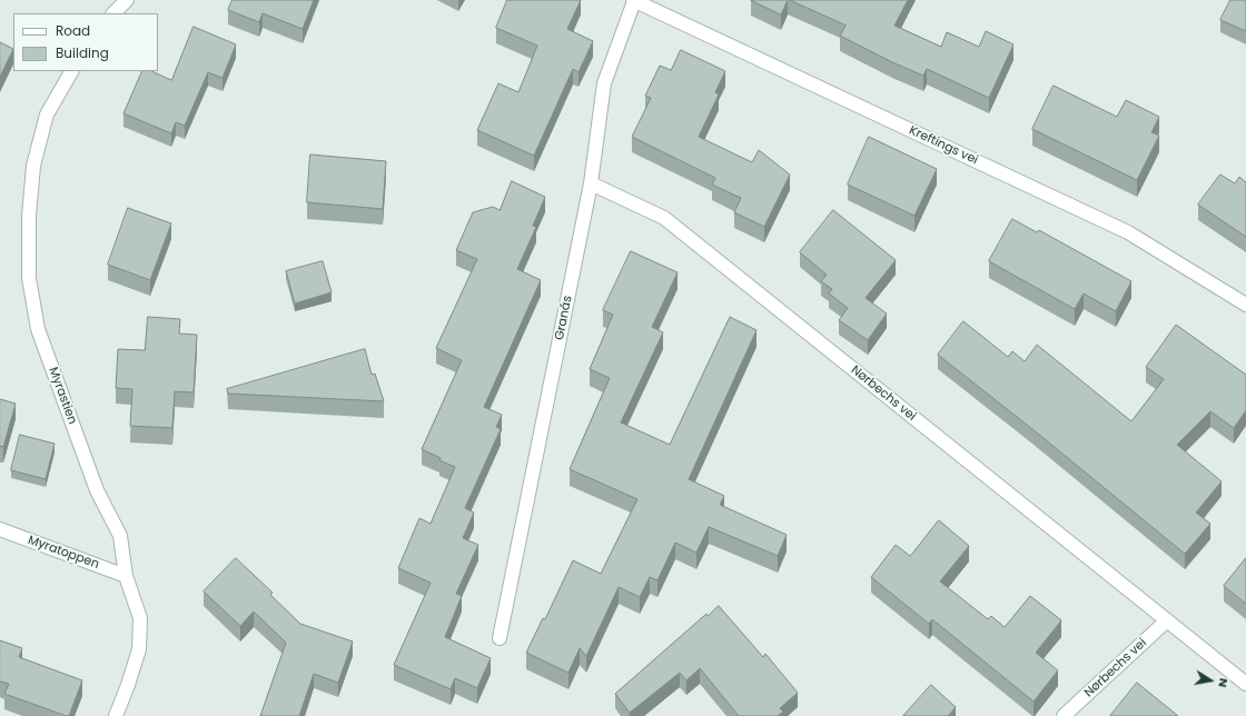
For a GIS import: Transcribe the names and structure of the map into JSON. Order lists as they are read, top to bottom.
{
  "streets": {
    "street": [
      "Kreftings vei",
      "Granås",
      "Nørbechs vei",
      "Myrastien",
      "Myratoppen"
    ]
  },
  "crossings": [
    ["Kreftings vei", "Granås"],
    ["Granås", "Nørbechs vei"],
    ["Myrastien", "Myratoppen"]
  ],
  "legend": ["Road", "Building"],
  "north": "right"
}
